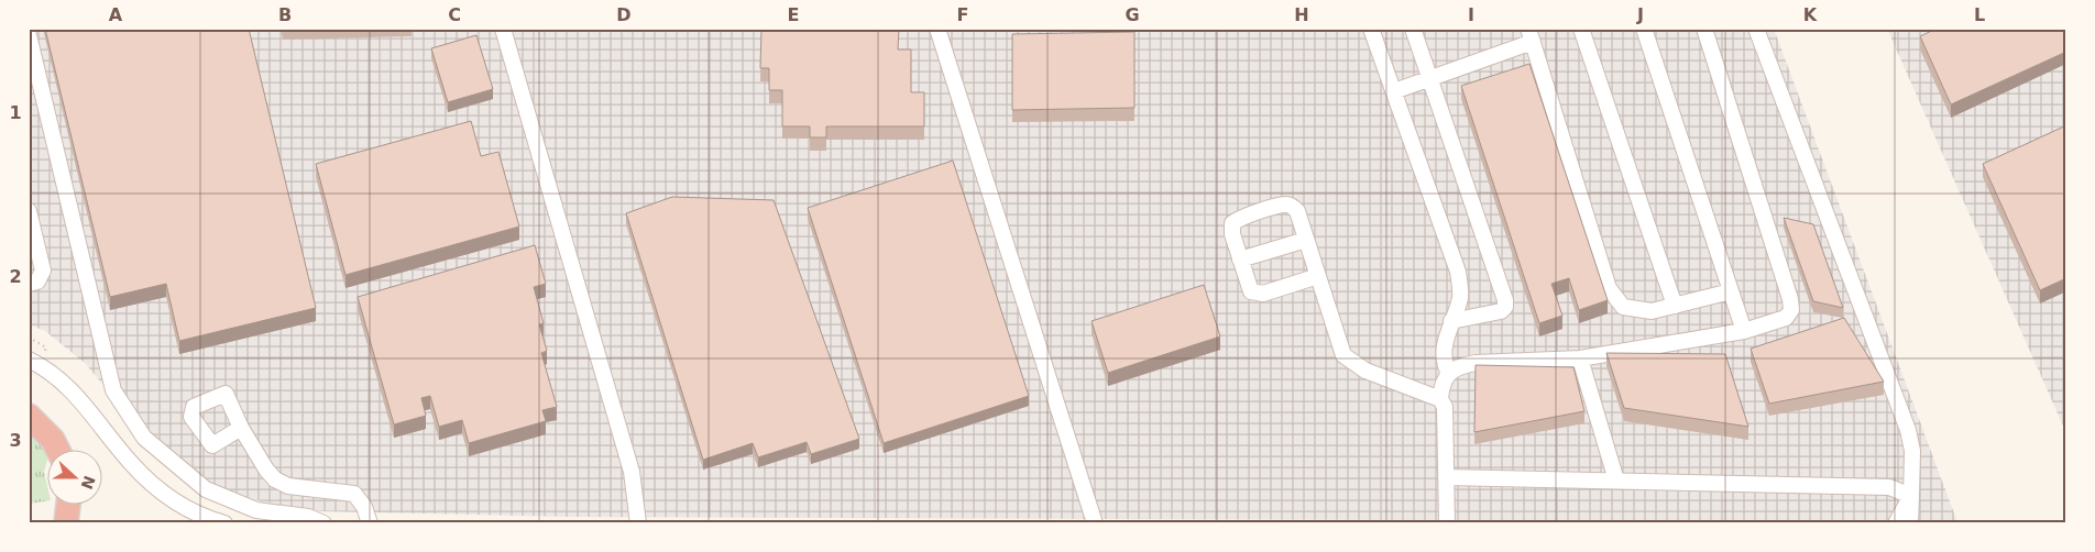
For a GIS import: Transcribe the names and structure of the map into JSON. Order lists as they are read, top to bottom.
{
  "north": "right",
  "grid": {
    "columns": [
      "A",
      "B",
      "C",
      "D",
      "E",
      "F",
      "G",
      "H",
      "I",
      "J",
      "K",
      "L"
    ],
    "rows": ["1", "2", "3"]
  }
}
